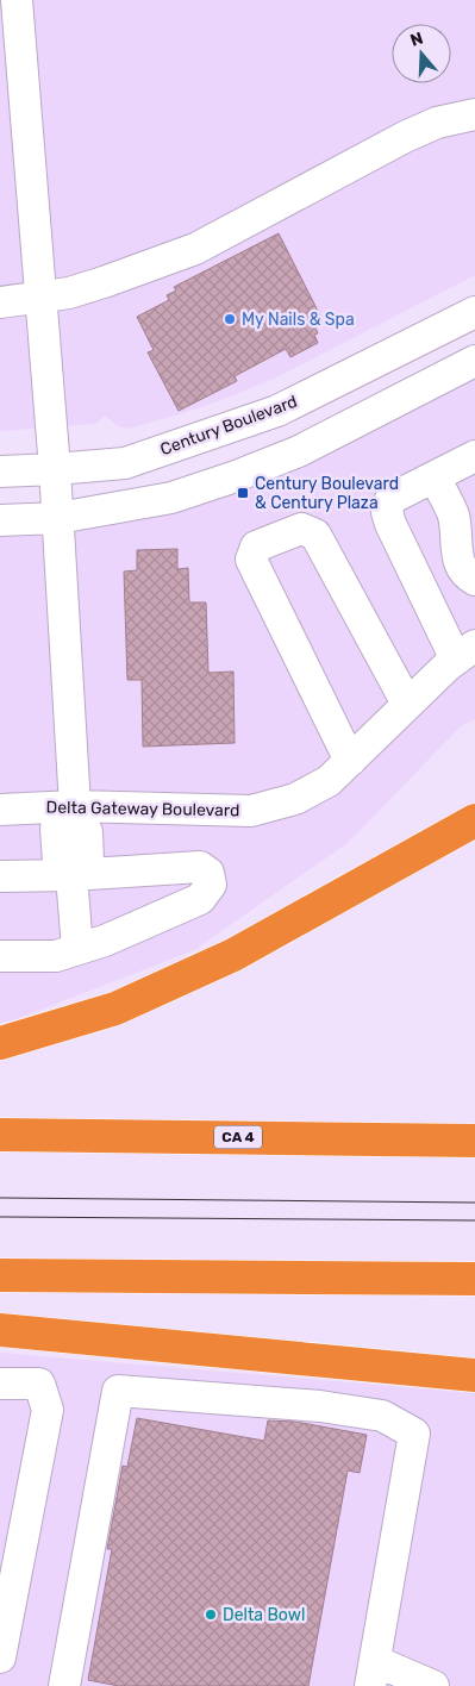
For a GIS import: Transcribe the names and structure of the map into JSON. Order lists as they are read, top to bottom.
{
  "streets": {
    "highway": ["CA 4"],
    "street": ["Century Boulevard", "Delta Gateway Boulevard"]
  },
  "places": {
    "other": ["My Nails & Spa", "Delta Bowl"],
    "transit": ["Century Boulevard & Century Plaza"]
  },
  "north": "top"
}
